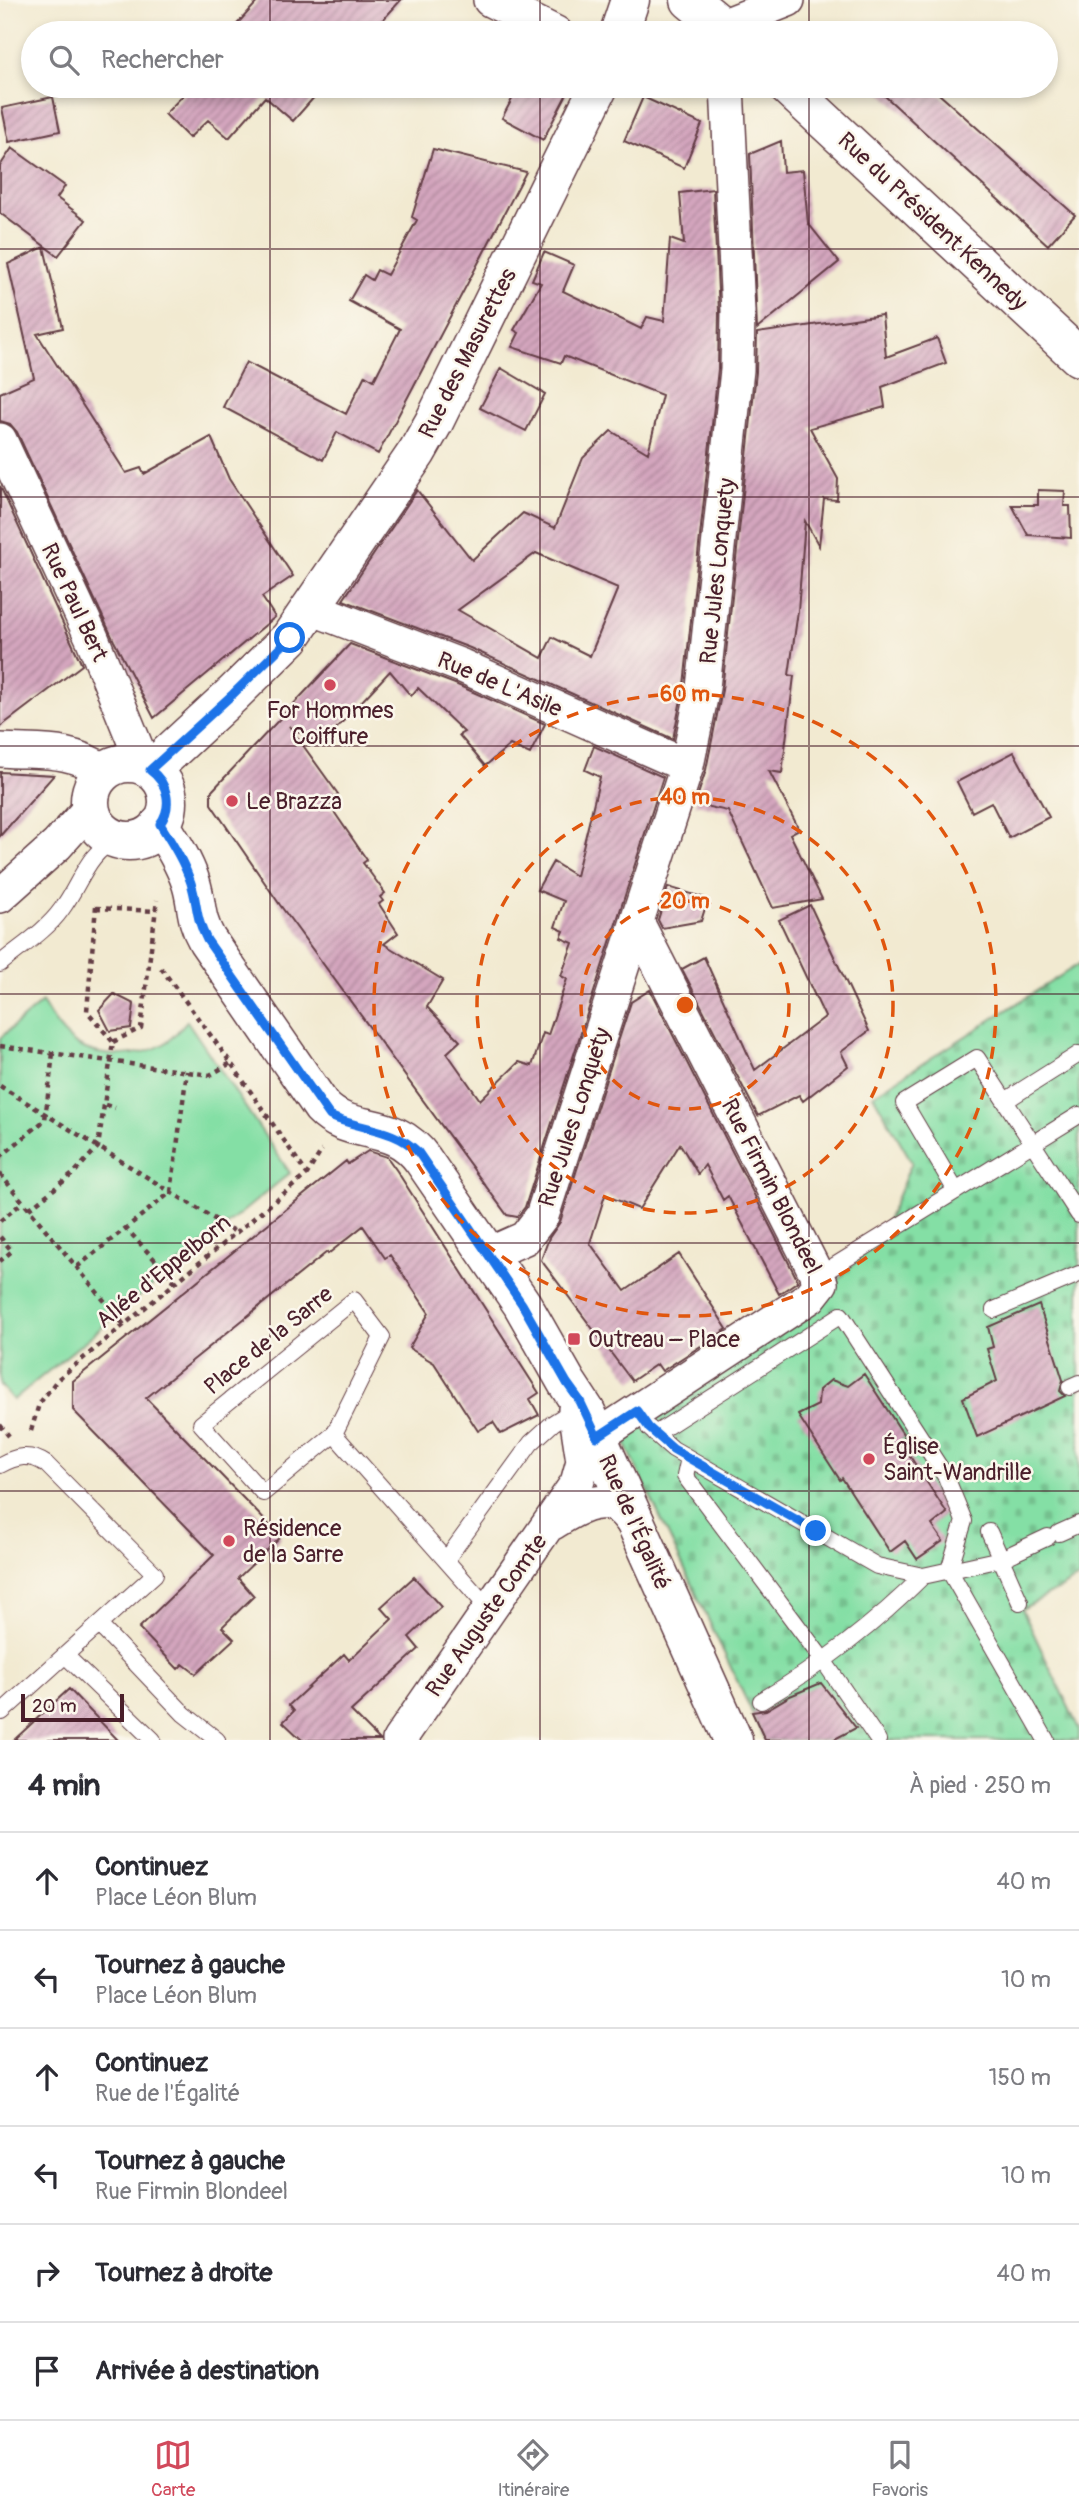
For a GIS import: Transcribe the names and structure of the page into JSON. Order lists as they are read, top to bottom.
{
  "streets": {
    "street": [
      "Rue du Président Kennedy",
      "Rue des Masurettes",
      "Rue Jules Lonquety",
      "Rue Paul Bert",
      "Rue de L'Asile",
      "Rue Firmin Blondeel",
      "Rue de l'Égalité",
      "Rue Auguste Comte"
    ],
    "lane": ["Place de la Sarre"],
    "path": ["Allée d'Eppelborn"]
  },
  "crossings": [
    ["Rue des Masurettes", "Rue Paul Bert"],
    ["Rue des Masurettes", "Rue de L'Asile"],
    ["Rue des Masurettes", "Rue de l'Égalité"],
    ["Rue Jules Lonquety", "Rue de L'Asile"],
    ["Rue Jules Lonquety", "Rue Firmin Blondeel"],
    ["Rue Jules Lonquety", "Rue de l'Égalité"],
    ["Rue Paul Bert", "Rue de l'Égalité"],
    ["Rue Firmin Blondeel", "Rue de l'Égalité"],
    ["Rue Firmin Blondeel", "Rue Auguste Comte"],
    ["Allée d'Eppelborn", "Rue de l'Égalité"],
    ["Rue de l'Égalité", "Rue Auguste Comte"]
  ],
  "places": {
    "other": [
      "For Hommes Coiffure",
      "Le Brazza",
      "Église Saint-Wandrille",
      "Résidence de la Sarre"
    ],
    "transit": ["Outreau – Place"]
  },
  "scale_bar": "20 m",
  "page": {
    "search": "Rechercher",
    "scale": "20 m",
    "heading": ["4 min", "À pied · 250 m"],
    "list": [
      ["Continuez", "Place Léon Blum", "40 m"],
      ["Tournez à gauche", "Place Léon Blum", "10 m"],
      ["Continuez", "Rue de l'Égalité", "150 m"],
      ["Tournez à gauche", "Rue Firmin Blondeel", "10 m"],
      ["Tournez à droite", "40 m"],
      "Arrivée à destination"
    ],
    "nav": ["Carte", "Itinéraire", "Favoris"]
  },
  "rings": ["60 m", "40 m", "20 m"]
}
